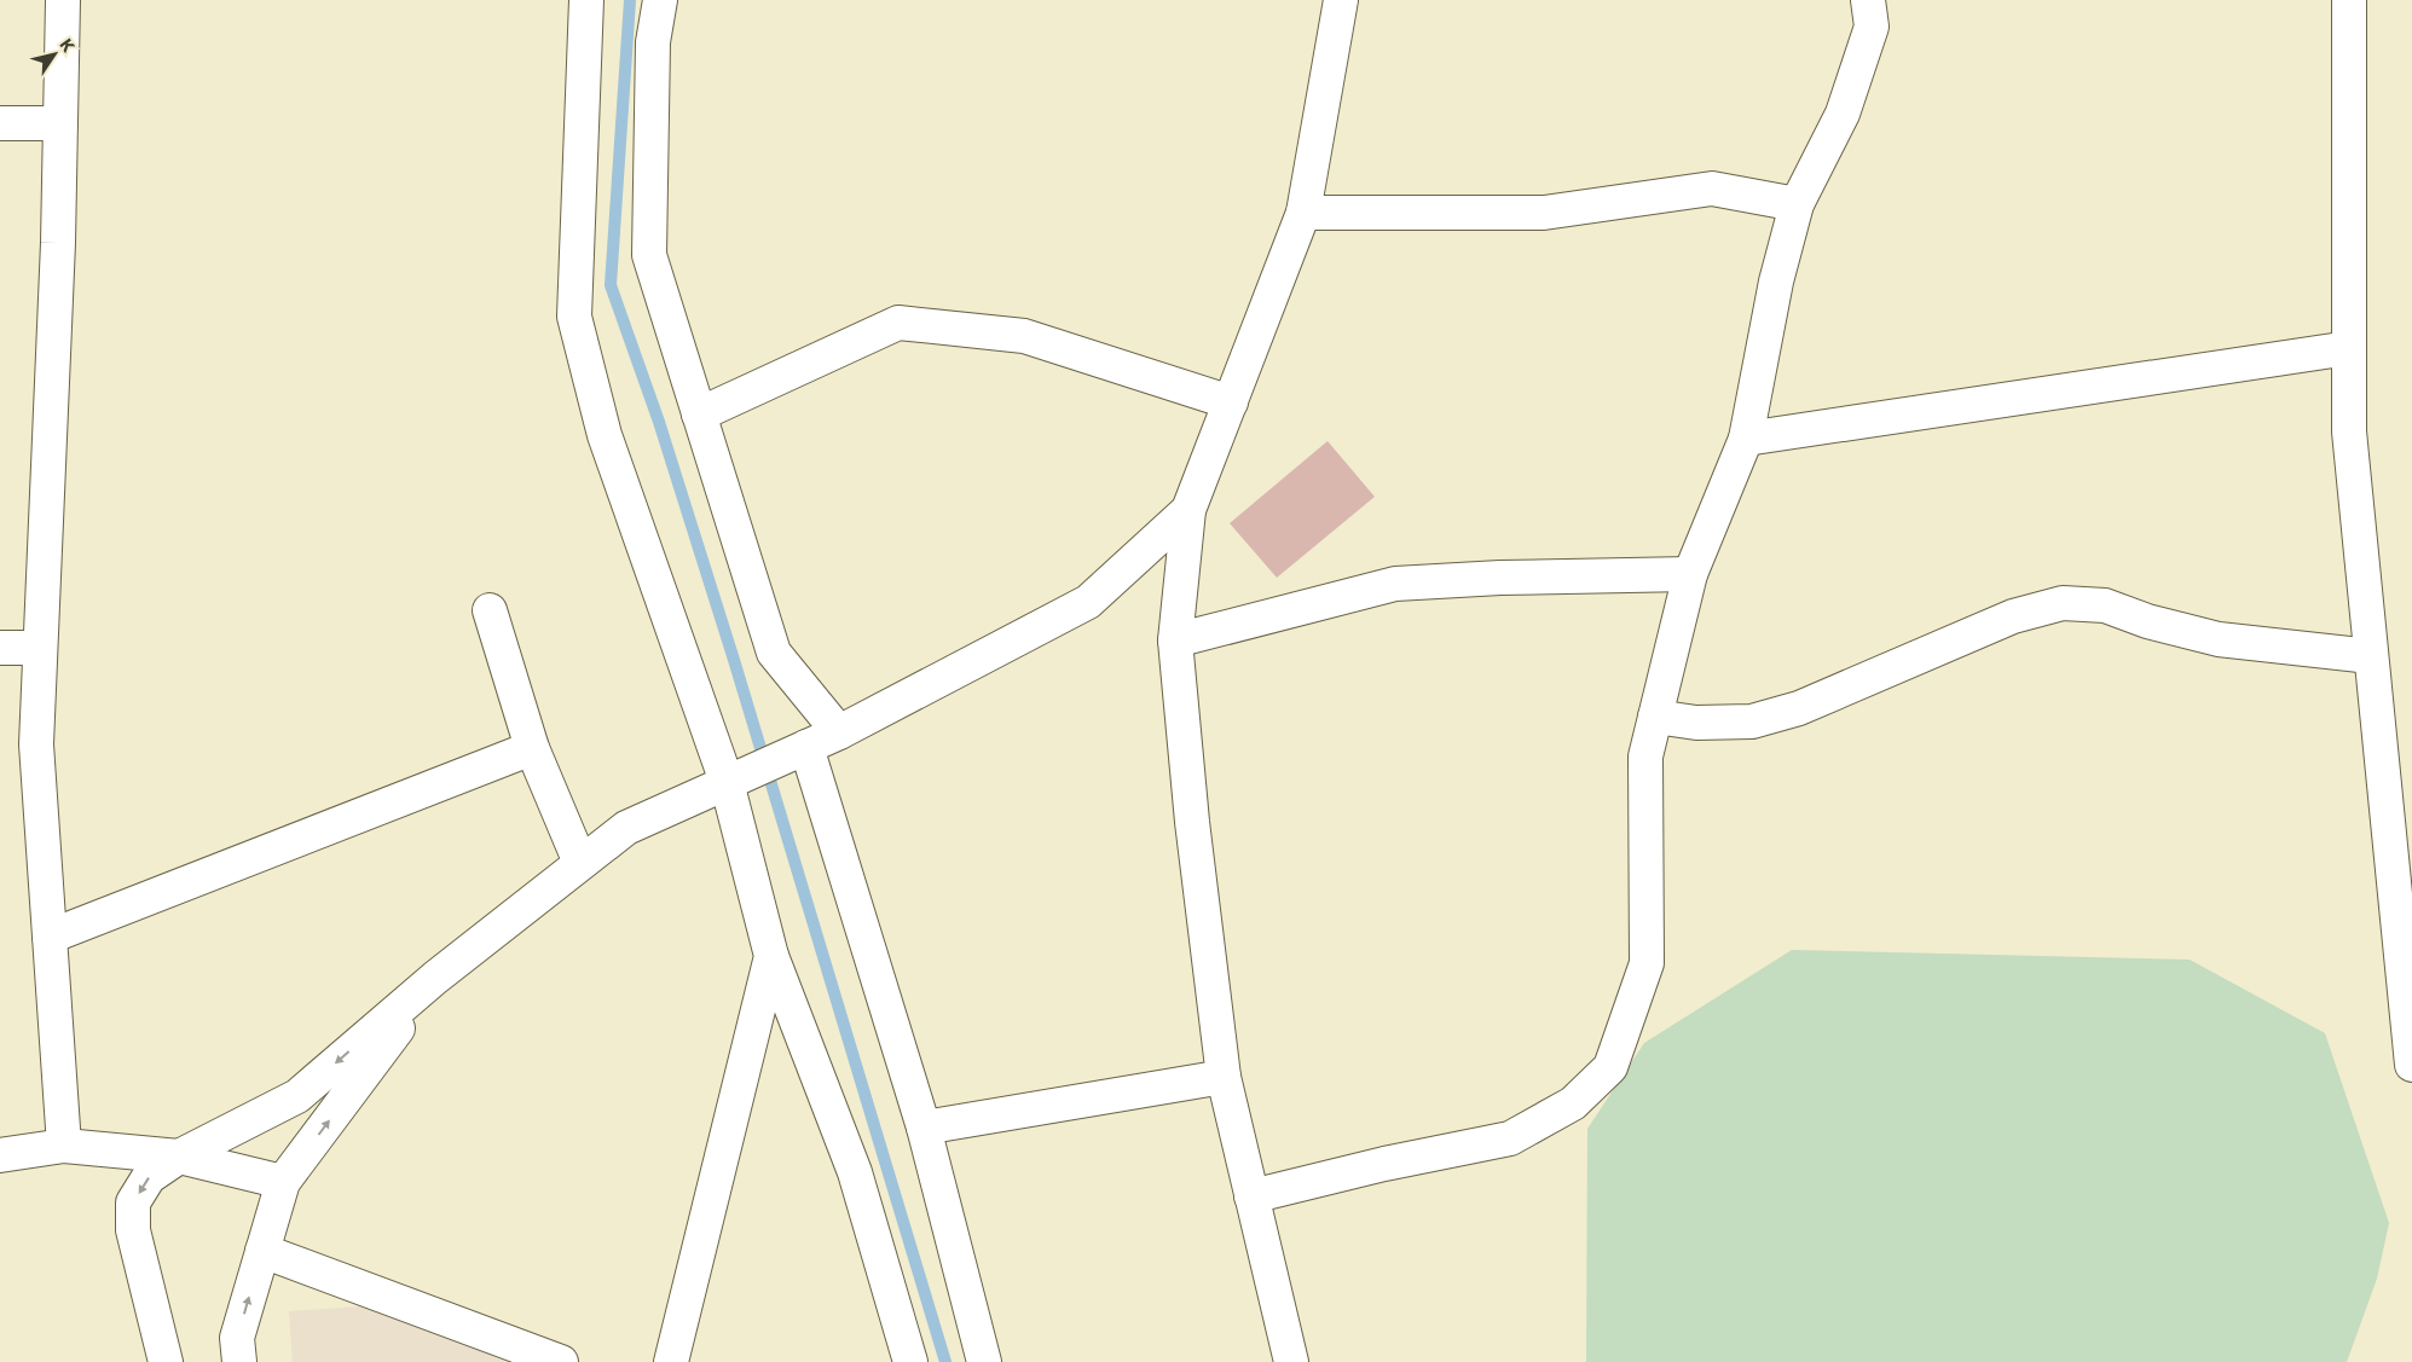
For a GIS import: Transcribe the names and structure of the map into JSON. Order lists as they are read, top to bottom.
{
  "north": "top right"
}
